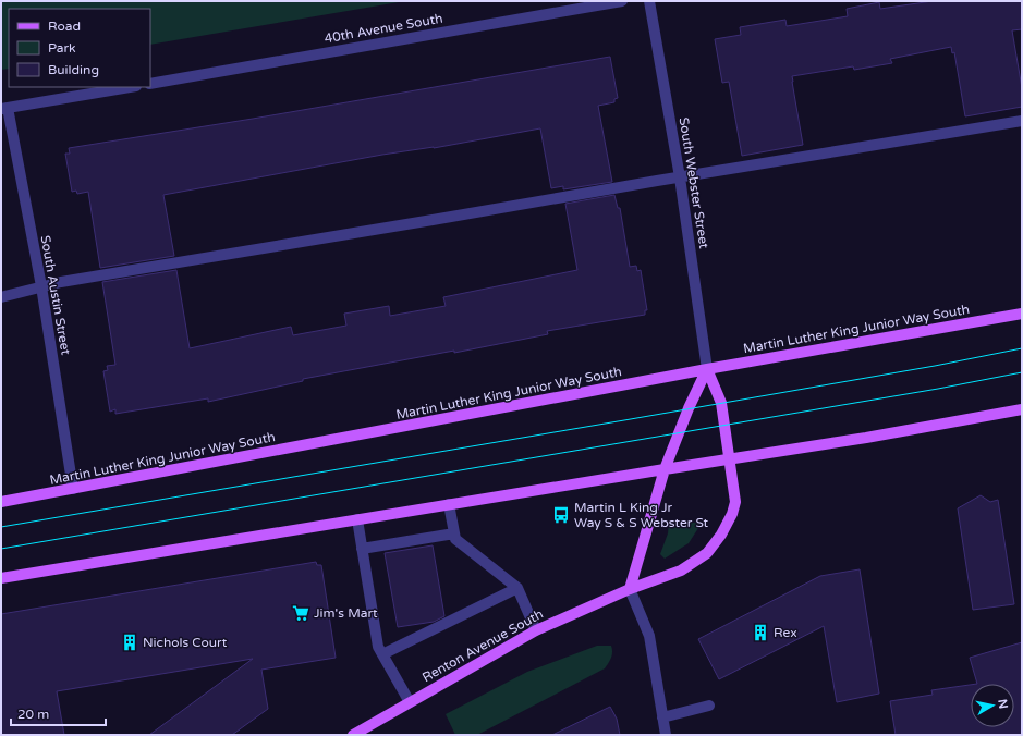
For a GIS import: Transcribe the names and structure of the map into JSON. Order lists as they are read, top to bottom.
{
  "streets": {
    "main road": ["Martin Luther King Junior Way South", "Renton Avenue South"],
    "street": ["40th Avenue South", "South Webster Street", "South Austin Street"]
  },
  "crossings": [
    ["South Webster Street", "Martin Luther King Junior Way South"],
    ["South Webster Street", "Renton Avenue South"],
    ["South Austin Street", "Martin Luther King Junior Way South"],
    ["Martin Luther King Junior Way South", "Renton Avenue South"]
  ],
  "places": {
    "bus stop": ["Martin L King Jr Way S & S Webster St"],
    "supermarket": ["Jim's Mart"],
    "building": ["Rex", "Nichols Court"]
  },
  "legend": ["Road", "Park", "Building"],
  "scale_bar": "20 m",
  "north": "right"
}
